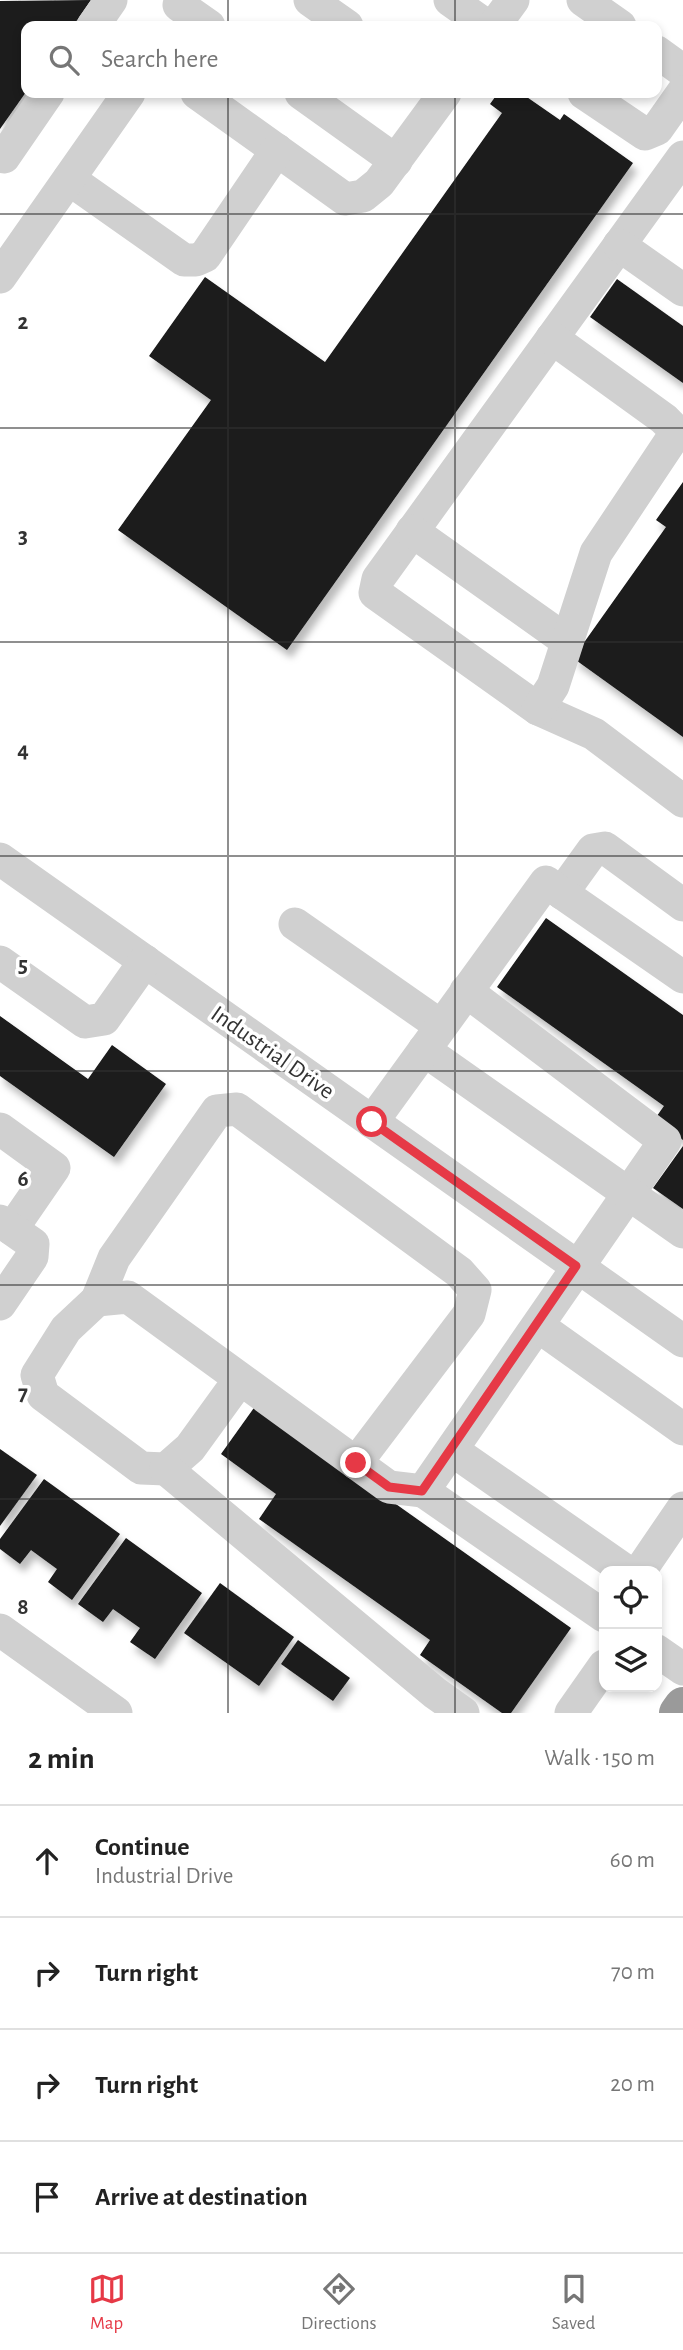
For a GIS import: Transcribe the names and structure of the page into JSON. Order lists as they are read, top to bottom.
{
  "streets": {
    "street": ["Industrial Drive"]
  },
  "page": {
    "search": "Search here",
    "heading": ["2 min", "Walk · 150 m"],
    "list": [
      ["Continue", "Industrial Drive", "60 m"],
      ["Turn right", "70 m"],
      ["Turn right", "20 m"],
      "Arrive at destination"
    ],
    "nav": ["Map", "Directions", "Saved"]
  },
  "grid": {
    "rows": [
      "2",
      "3",
      "4",
      "5",
      "6",
      "7",
      "8"
    ]
  }
}
